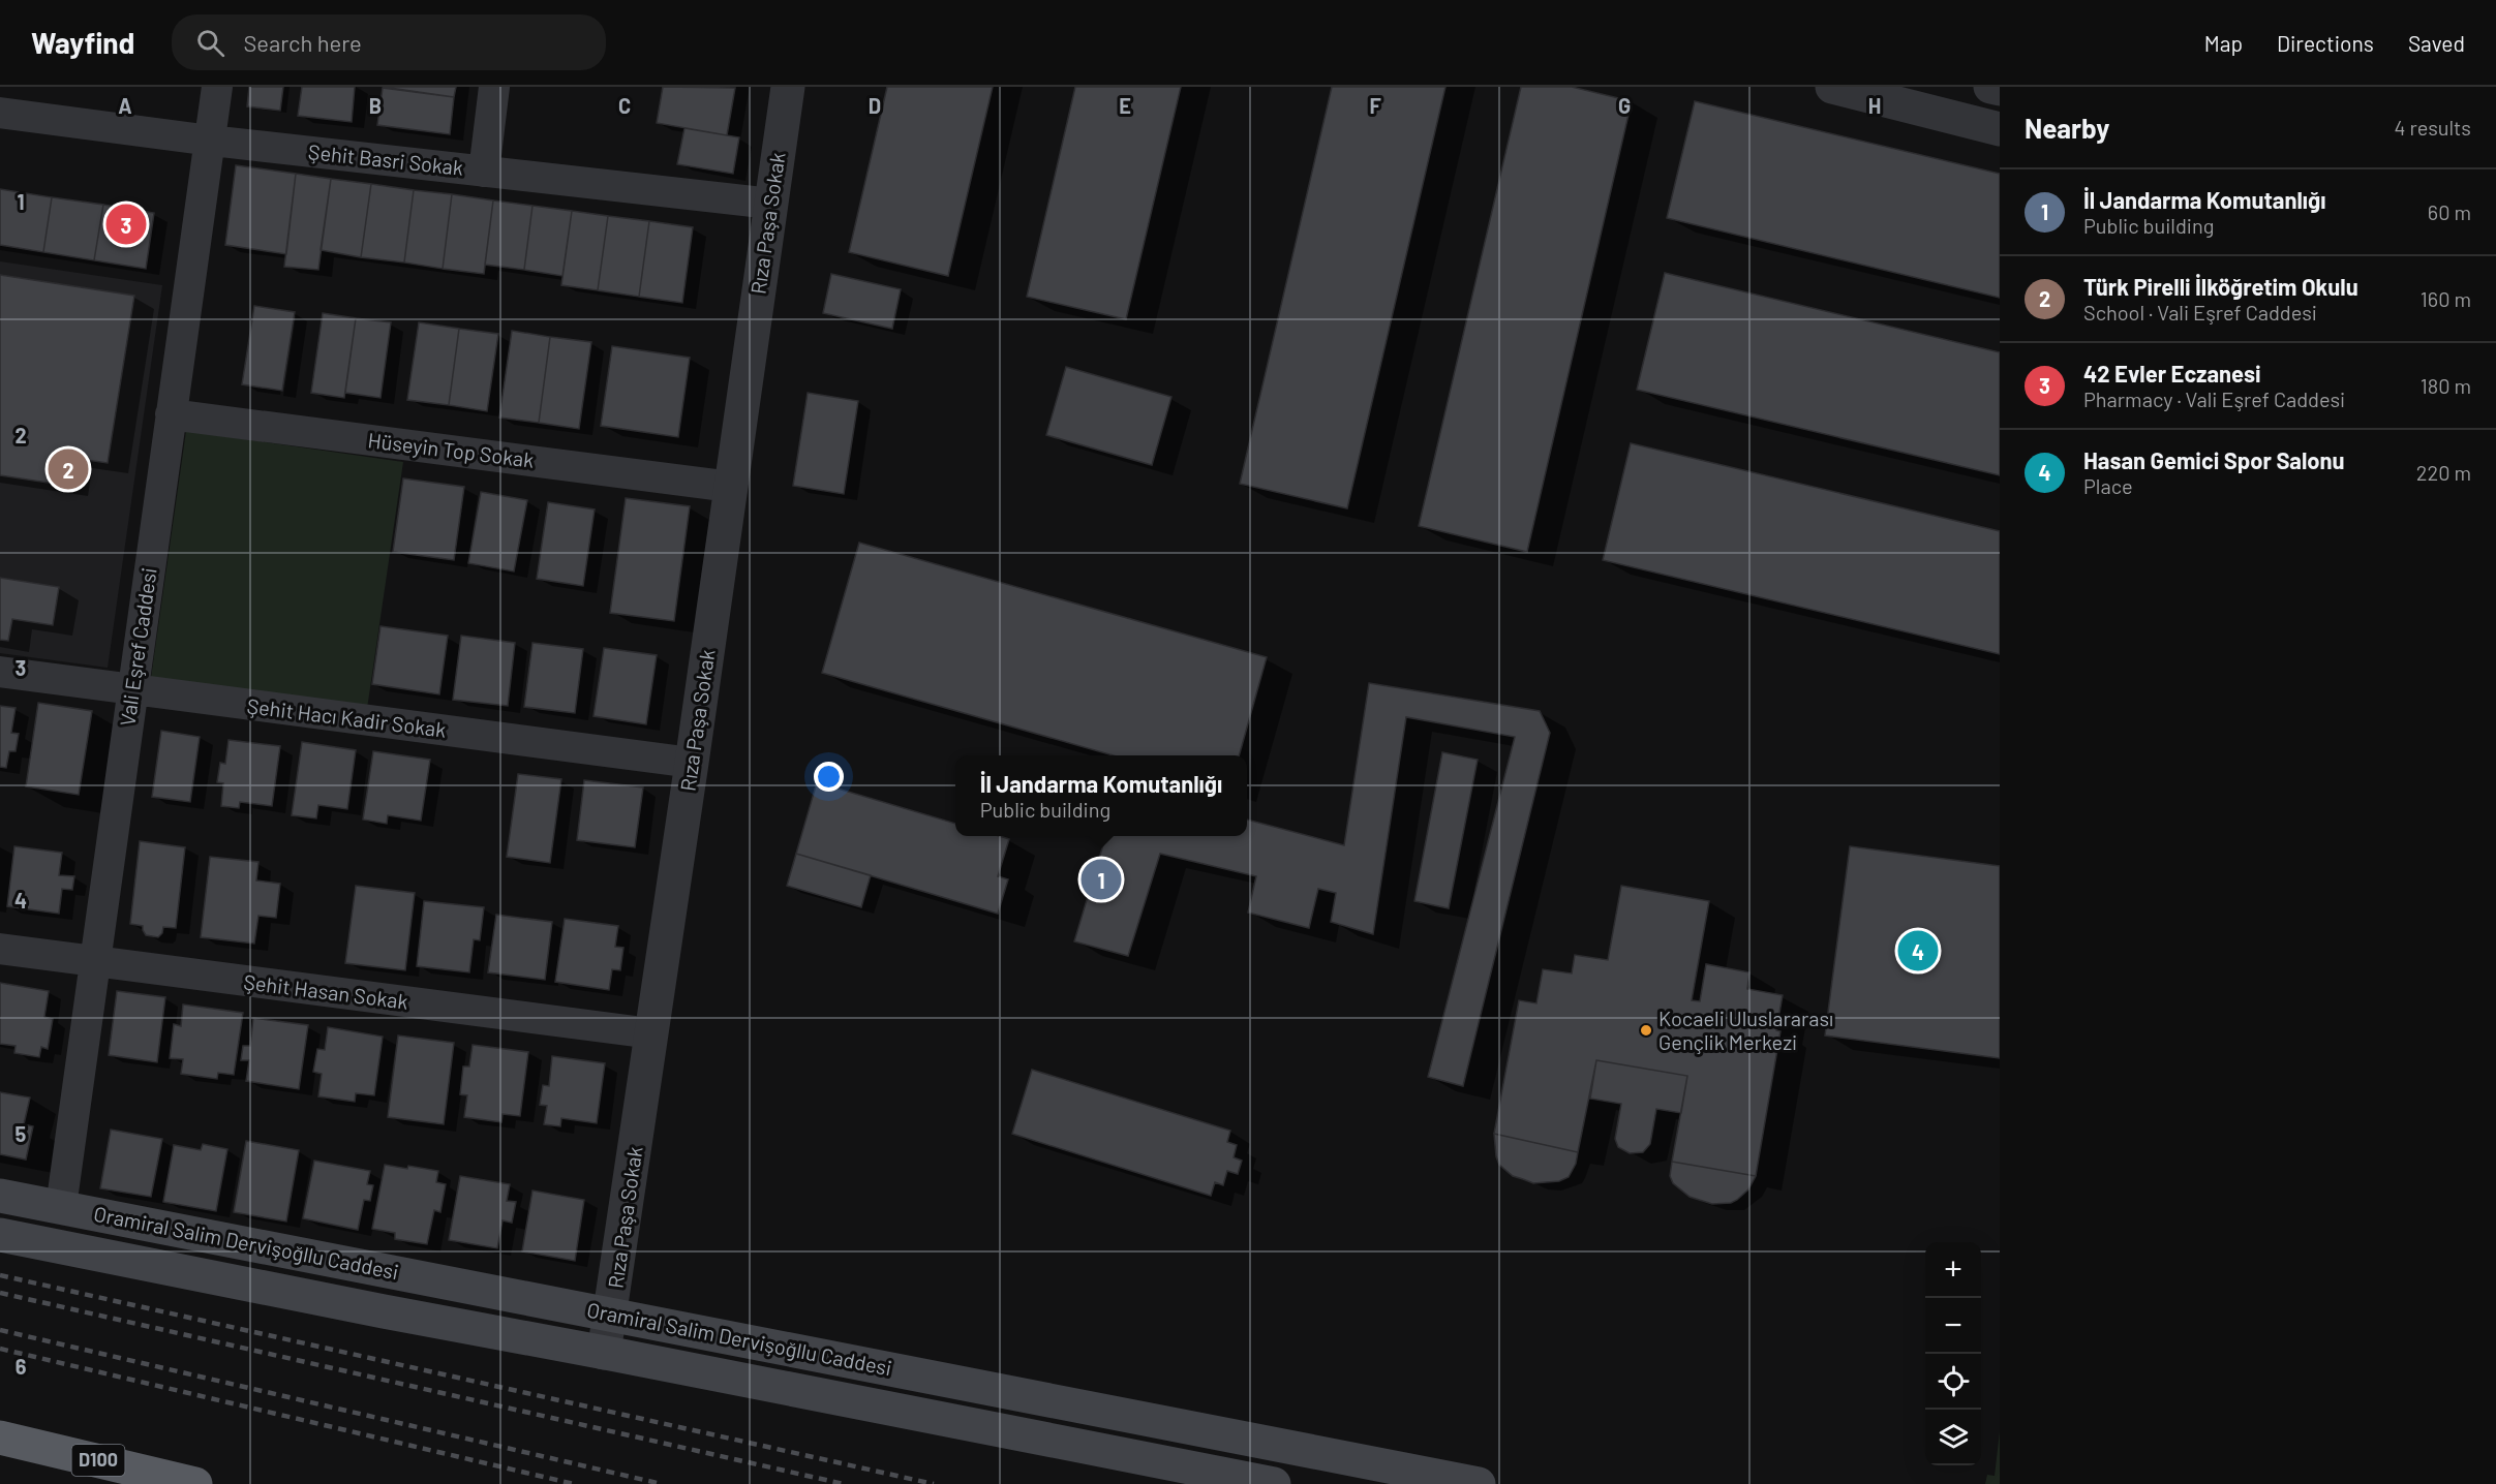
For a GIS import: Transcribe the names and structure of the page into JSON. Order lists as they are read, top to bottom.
{
  "streets": {
    "highway": ["D100"],
    "main road": ["Oramiral Salim Dervişoğllu Caddesi"],
    "street": [
      "Şehit Basri Sokak",
      "Rıza Paşa Sokak",
      "Hüseyin Top Sokak",
      "Vali Eşref Caddesi",
      "Şehit Hacı Kadir Sokak",
      "Şehit Hasan Sokak"
    ]
  },
  "crossings": [
    ["Şehit Basri Sokak", "Rıza Paşa Sokak"],
    ["Şehit Basri Sokak", "Vali Eşref Caddesi"],
    ["Rıza Paşa Sokak", "Hüseyin Top Sokak"],
    ["Rıza Paşa Sokak", "Şehit Hacı Kadir Sokak"],
    ["Rıza Paşa Sokak", "Şehit Hasan Sokak"],
    ["Rıza Paşa Sokak", "Oramiral Salim Dervişoğllu Caddesi"],
    ["Hüseyin Top Sokak", "Vali Eşref Caddesi"],
    ["Vali Eşref Caddesi", "Şehit Hacı Kadir Sokak"],
    ["Vali Eşref Caddesi", "Şehit Hasan Sokak"],
    ["Vali Eşref Caddesi", "Oramiral Salim Dervişoğllu Caddesi"]
  ],
  "places": ["Kocaeli Uluslararası Gençlik Merkezi"],
  "page": {
    "header": "Wayfind",
    "search": "Search here",
    "nav": ["Map", "Directions", "Saved"],
    "heading": ["Nearby", "4 results"],
    "list": [
      {
        "mark": "1",
        "name": "İl Jandarma Komutanlığı",
        "note": "Public building",
        "value": "60 m"
      },
      {
        "mark": "2",
        "name": "Türk Pirelli İlköğretim Okulu",
        "note": "School · Vali Eşref Caddesi",
        "value": "160 m"
      },
      {
        "mark": "3",
        "name": "42 Evler Eczanesi",
        "note": "Pharmacy · Vali Eşref Caddesi",
        "value": "180 m"
      },
      {
        "mark": "4",
        "name": "Hasan Gemici Spor Salonu",
        "note": "Place",
        "value": "220 m"
      }
    ],
    "pins": [
      "3",
      "2",
      "1",
      "4"
    ],
    "popup": ["İl Jandarma Komutanlığı", "Public building"],
    "map_buttons": ["+", "−"]
  },
  "grid": {
    "columns": [
      "A",
      "B",
      "C",
      "D",
      "E",
      "F",
      "G",
      "H"
    ],
    "rows": [
      "1",
      "2",
      "3",
      "4",
      "5",
      "6"
    ]
  }
}
